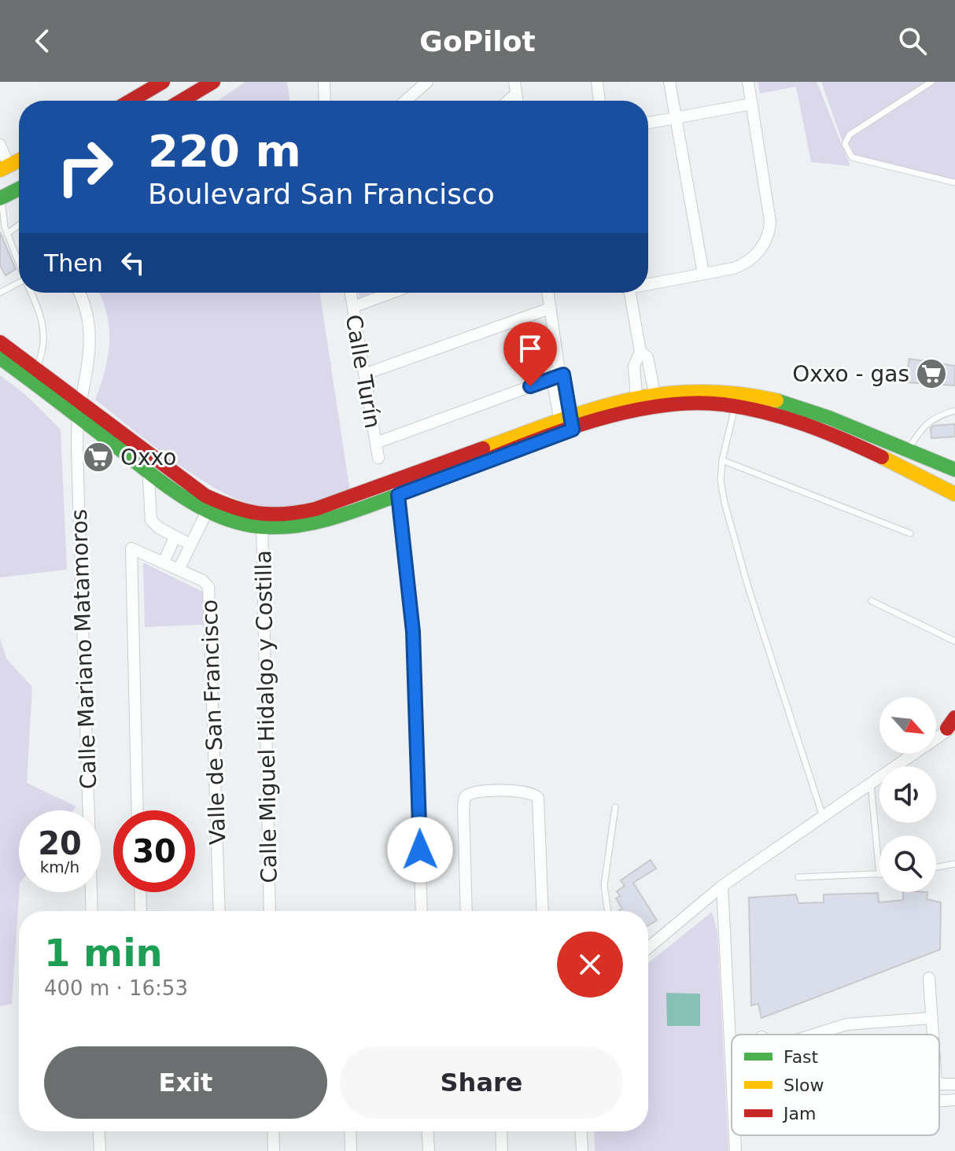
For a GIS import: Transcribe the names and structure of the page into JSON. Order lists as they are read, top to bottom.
{
  "streets": {
    "street": [
      "Calle Turín",
      "Calle Mariano Matamoros",
      "Calle Miguel Hidalgo y Costilla",
      "Valle de San Francisco"
    ]
  },
  "places": {
    "supermarket": ["Oxxo - gas", "Oxxo"]
  },
  "legend": ["Fast", "Slow", "Jam"],
  "north": "bottom right",
  "page": {
    "header": "GoPilot",
    "turn": ["220 m", "Boulevard San Francisco"],
    "then": "Then",
    "speed": "20 km/h",
    "limit": "30",
    "heading": ["1 min", "400 m · 16:53"],
    "buttons": ["Exit", "Share"]
  }
}
